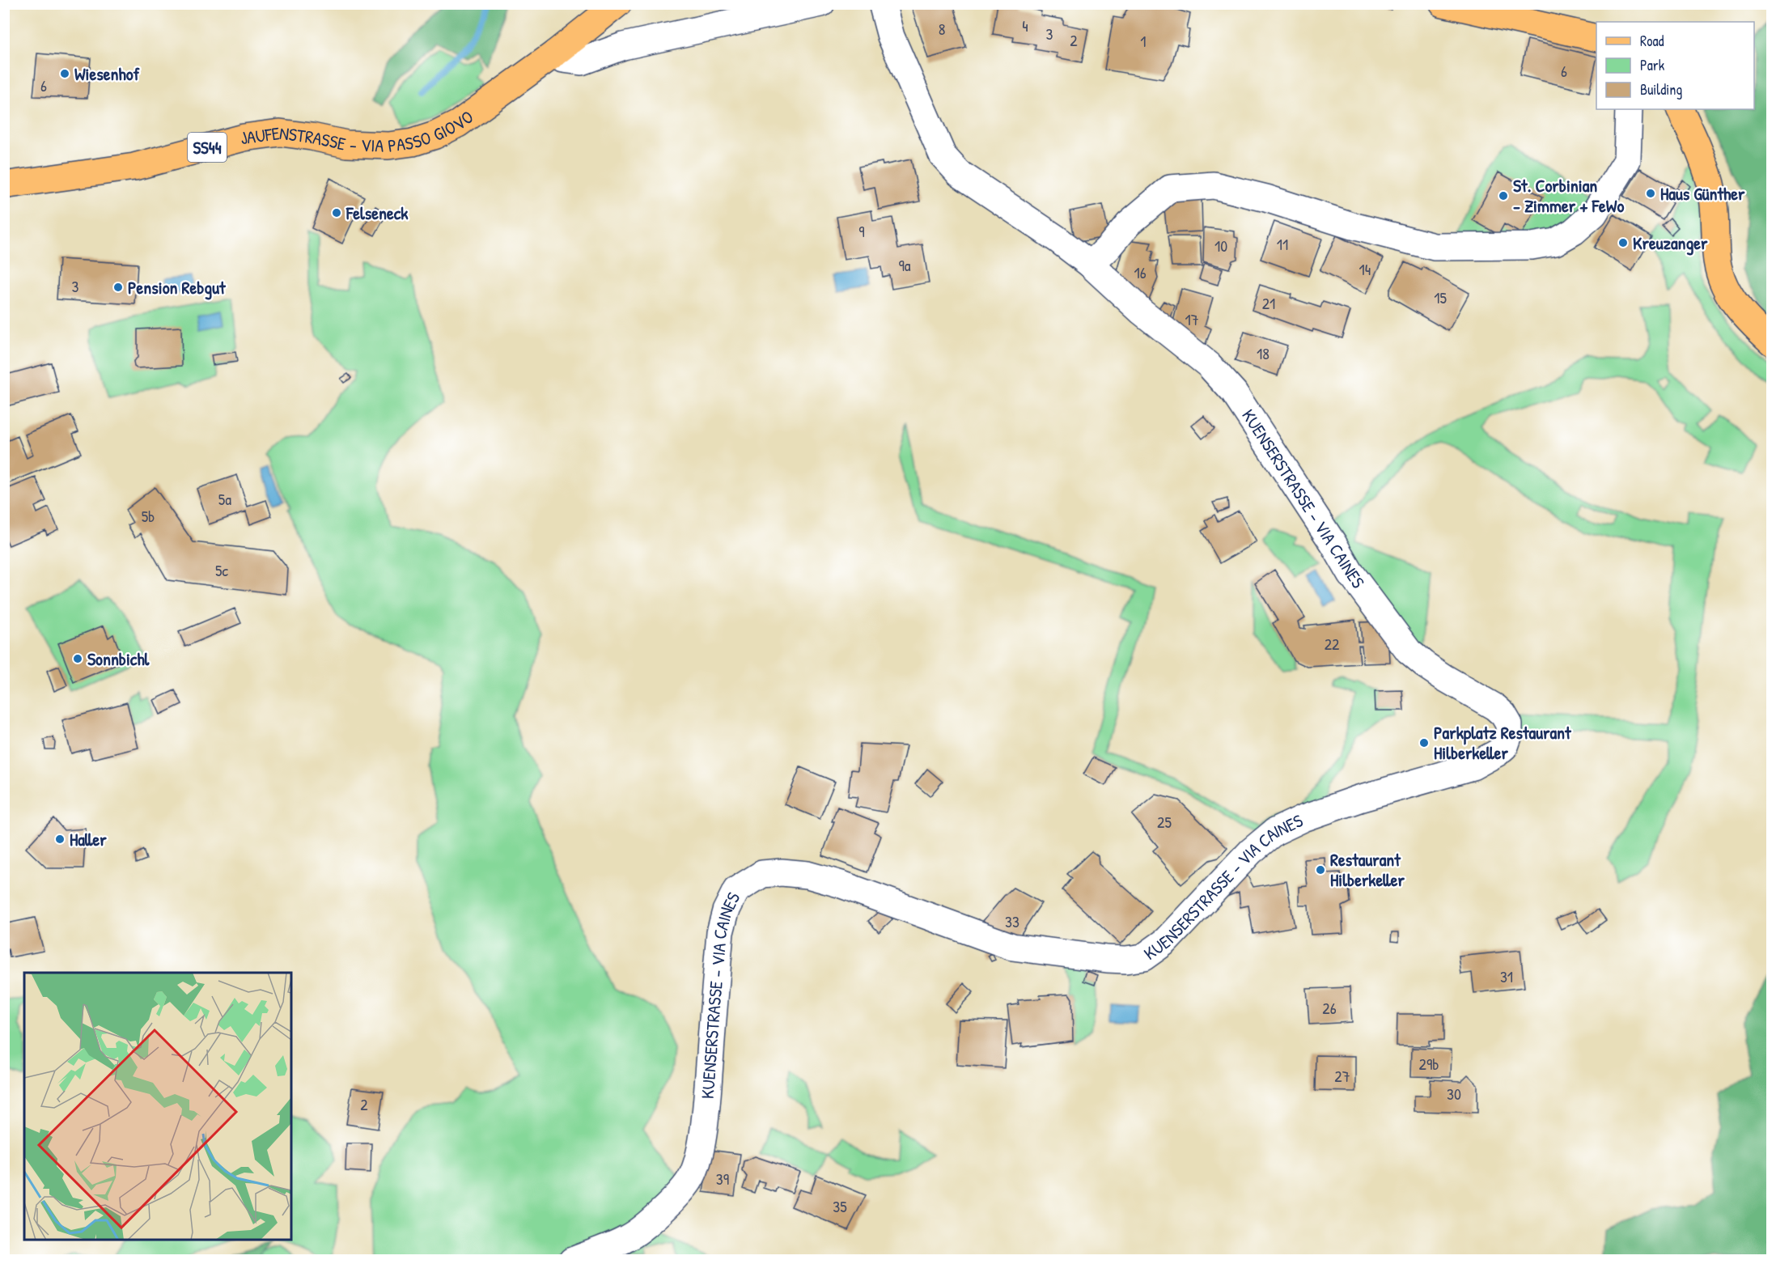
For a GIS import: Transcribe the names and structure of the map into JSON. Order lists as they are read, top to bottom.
{
  "streets": {
    "main road": ["JAUFENSTRASSE - VIA PASSO GIOVO", "SS44"],
    "street": ["KUENSERSTRASSE - VIA CAINES"]
  },
  "places": [
    "Wiesenhof",
    "Haus Günther",
    "St. Corbinian - Zimmer + FeWo",
    "Felseneck",
    "Kreuzanger",
    "Pension Rebgut",
    "Sonnbichl",
    "Parkplatz Restaurant Hilberkeller",
    "Haller",
    "Restaurant Hilberkeller"
  ],
  "house_numbers": [
    "4",
    "8",
    "3",
    "2",
    "1",
    "6",
    "6",
    "9",
    "11",
    "10",
    "9a",
    "14",
    "16",
    "3",
    "15",
    "21",
    "17",
    "18",
    "5a",
    "5b",
    "5c",
    "22",
    "25",
    "33",
    "31",
    "26",
    "29b",
    "27",
    "30",
    "2",
    "39",
    "35"
  ],
  "legend": ["Road", "Park", "Building"]
}
